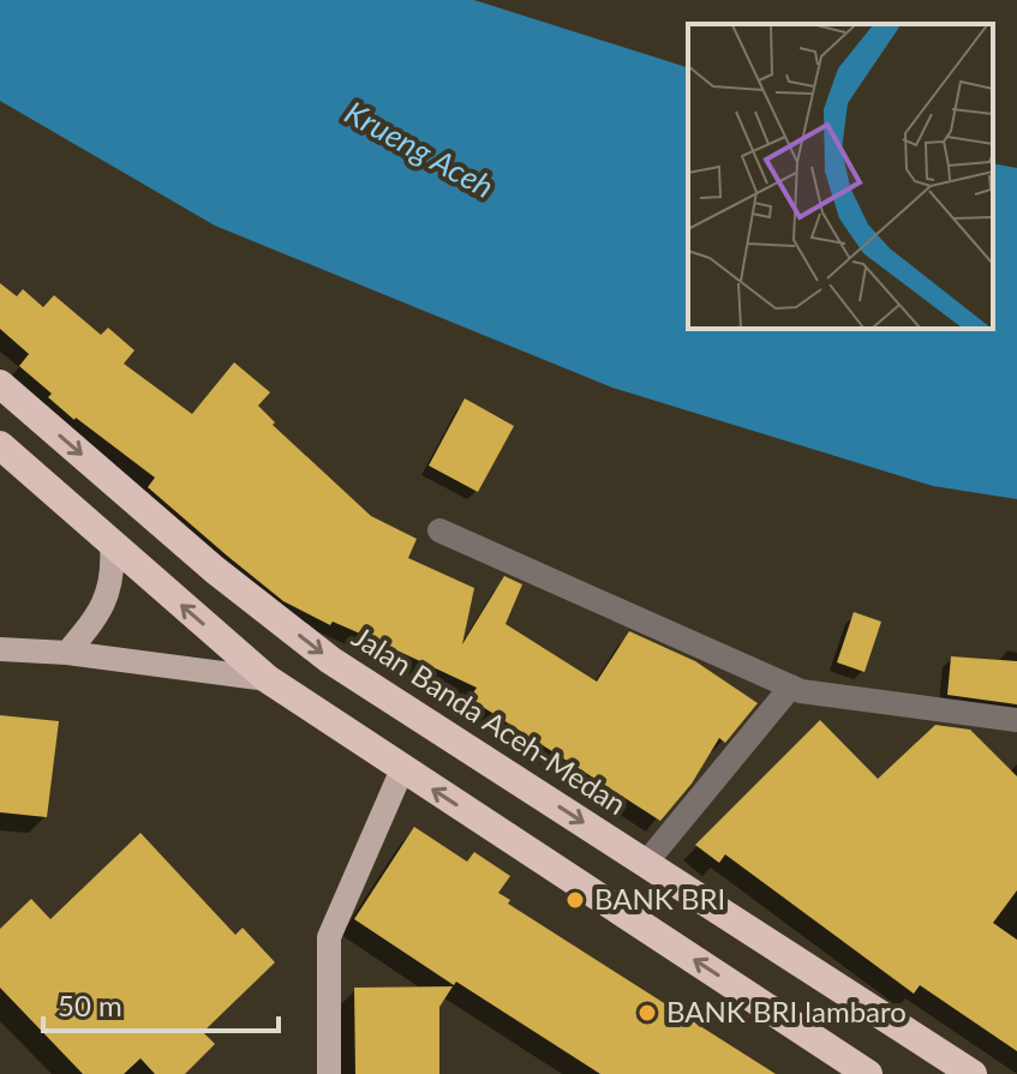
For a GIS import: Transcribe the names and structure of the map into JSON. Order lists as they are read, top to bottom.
{
  "streets": {
    "highway": ["Jalan Banda Aceh-Medan"]
  },
  "water": ["Krueng Aceh"],
  "places": ["BANK BRI", "BANK BRI lambaro"],
  "scale_bar": "50 m"
}
